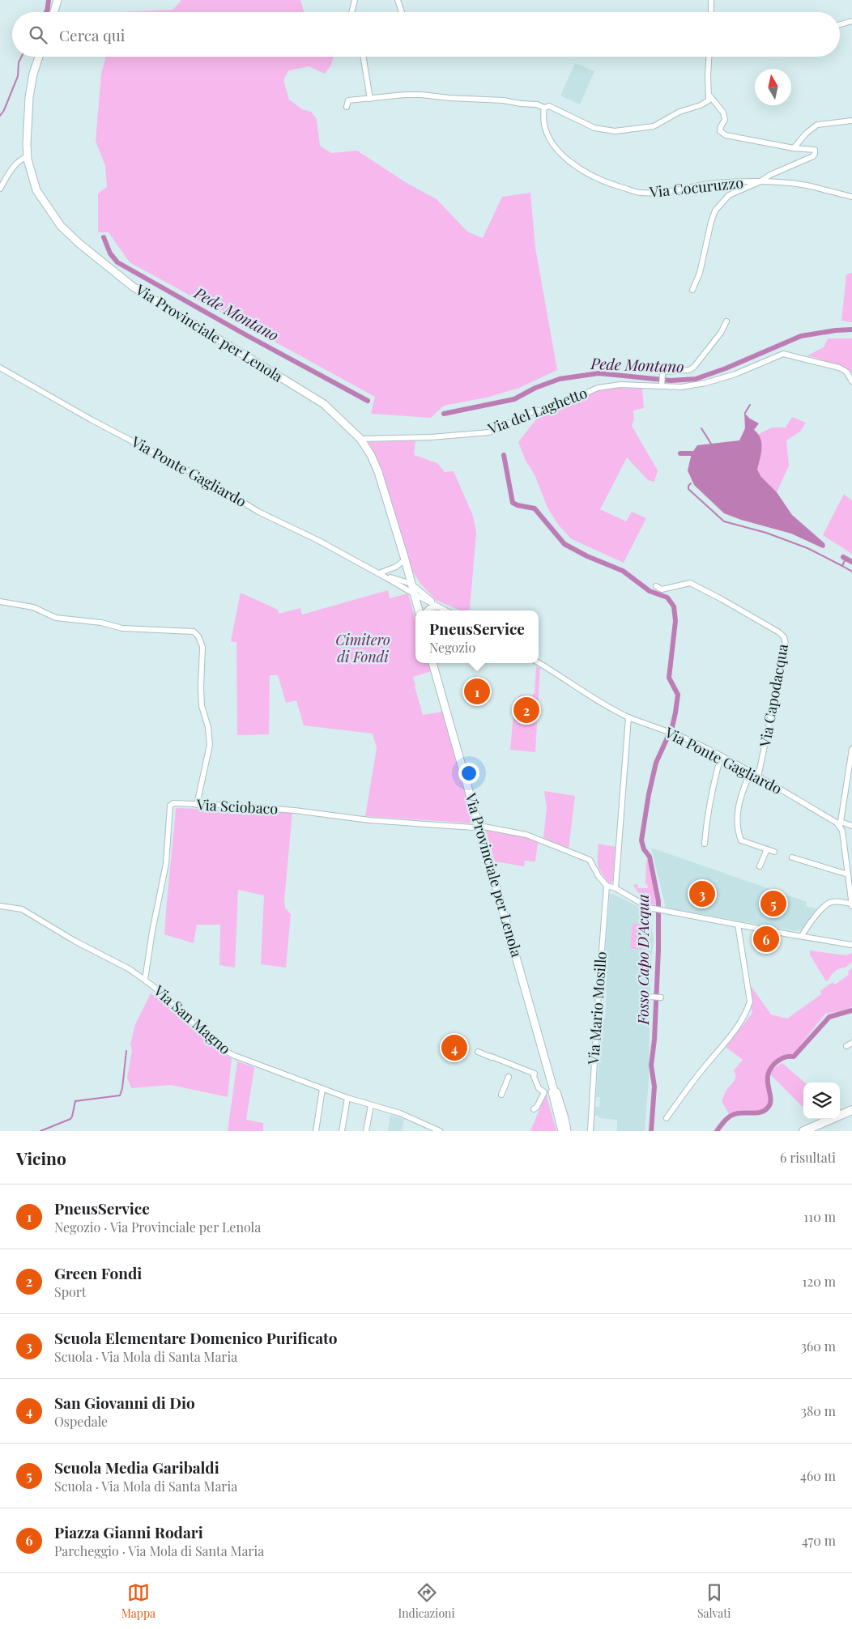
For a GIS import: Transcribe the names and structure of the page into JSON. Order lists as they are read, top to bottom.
{
  "streets": {
    "main road": ["Via Provinciale per Lenola"],
    "street": [
      "Via Cocuruzzo",
      "Via del Laghetto",
      "Via Ponte Gagliardo",
      "Via Capodacqua",
      "Via Sciobaco",
      "Via Mario Mosillo",
      "Via San Magno"
    ]
  },
  "crossings": [
    ["Via Provinciale per Lenola", "Via del Laghetto"],
    ["Via Provinciale per Lenola", "Via Ponte Gagliardo"],
    ["Via Provinciale per Lenola", "Via Sciobaco"],
    ["Via Ponte Gagliardo", "Via Capodacqua"],
    ["Via Sciobaco", "Via Mario Mosillo"],
    ["Via Sciobaco", "Via San Magno"]
  ],
  "water": ["Pede Montano", "Fosso Capo D'Acqua"],
  "parks": ["Cimitero di Fondi"],
  "north": "top",
  "page": {
    "search": "Cerca qui",
    "popup": ["PneusService", "Negozio"],
    "pins": [
      "1",
      "2",
      "3",
      "5",
      "6",
      "4"
    ],
    "heading": ["Vicino", "6 risultati"],
    "list": [
      {
        "mark": "1",
        "name": "PneusService",
        "note": "Negozio · Via Provinciale per Lenola",
        "value": "110 m"
      },
      {
        "mark": "2",
        "name": "Green Fondi",
        "note": "Sport",
        "value": "120 m"
      },
      {
        "mark": "3",
        "name": "Scuola Elementare Domenico Purificato",
        "note": "Scuola · Via Mola di Santa Maria",
        "value": "360 m"
      },
      {
        "mark": "4",
        "name": "San Giovanni di Dio",
        "note": "Ospedale",
        "value": "380 m"
      },
      {
        "mark": "5",
        "name": "Scuola Media Garibaldi",
        "note": "Scuola · Via Mola di Santa Maria",
        "value": "460 m"
      },
      {
        "mark": "6",
        "name": "Piazza Gianni Rodari",
        "note": "Parcheggio · Via Mola di Santa Maria",
        "value": "470 m"
      }
    ],
    "nav": ["Mappa", "Indicazioni", "Salvati"]
  }
}
